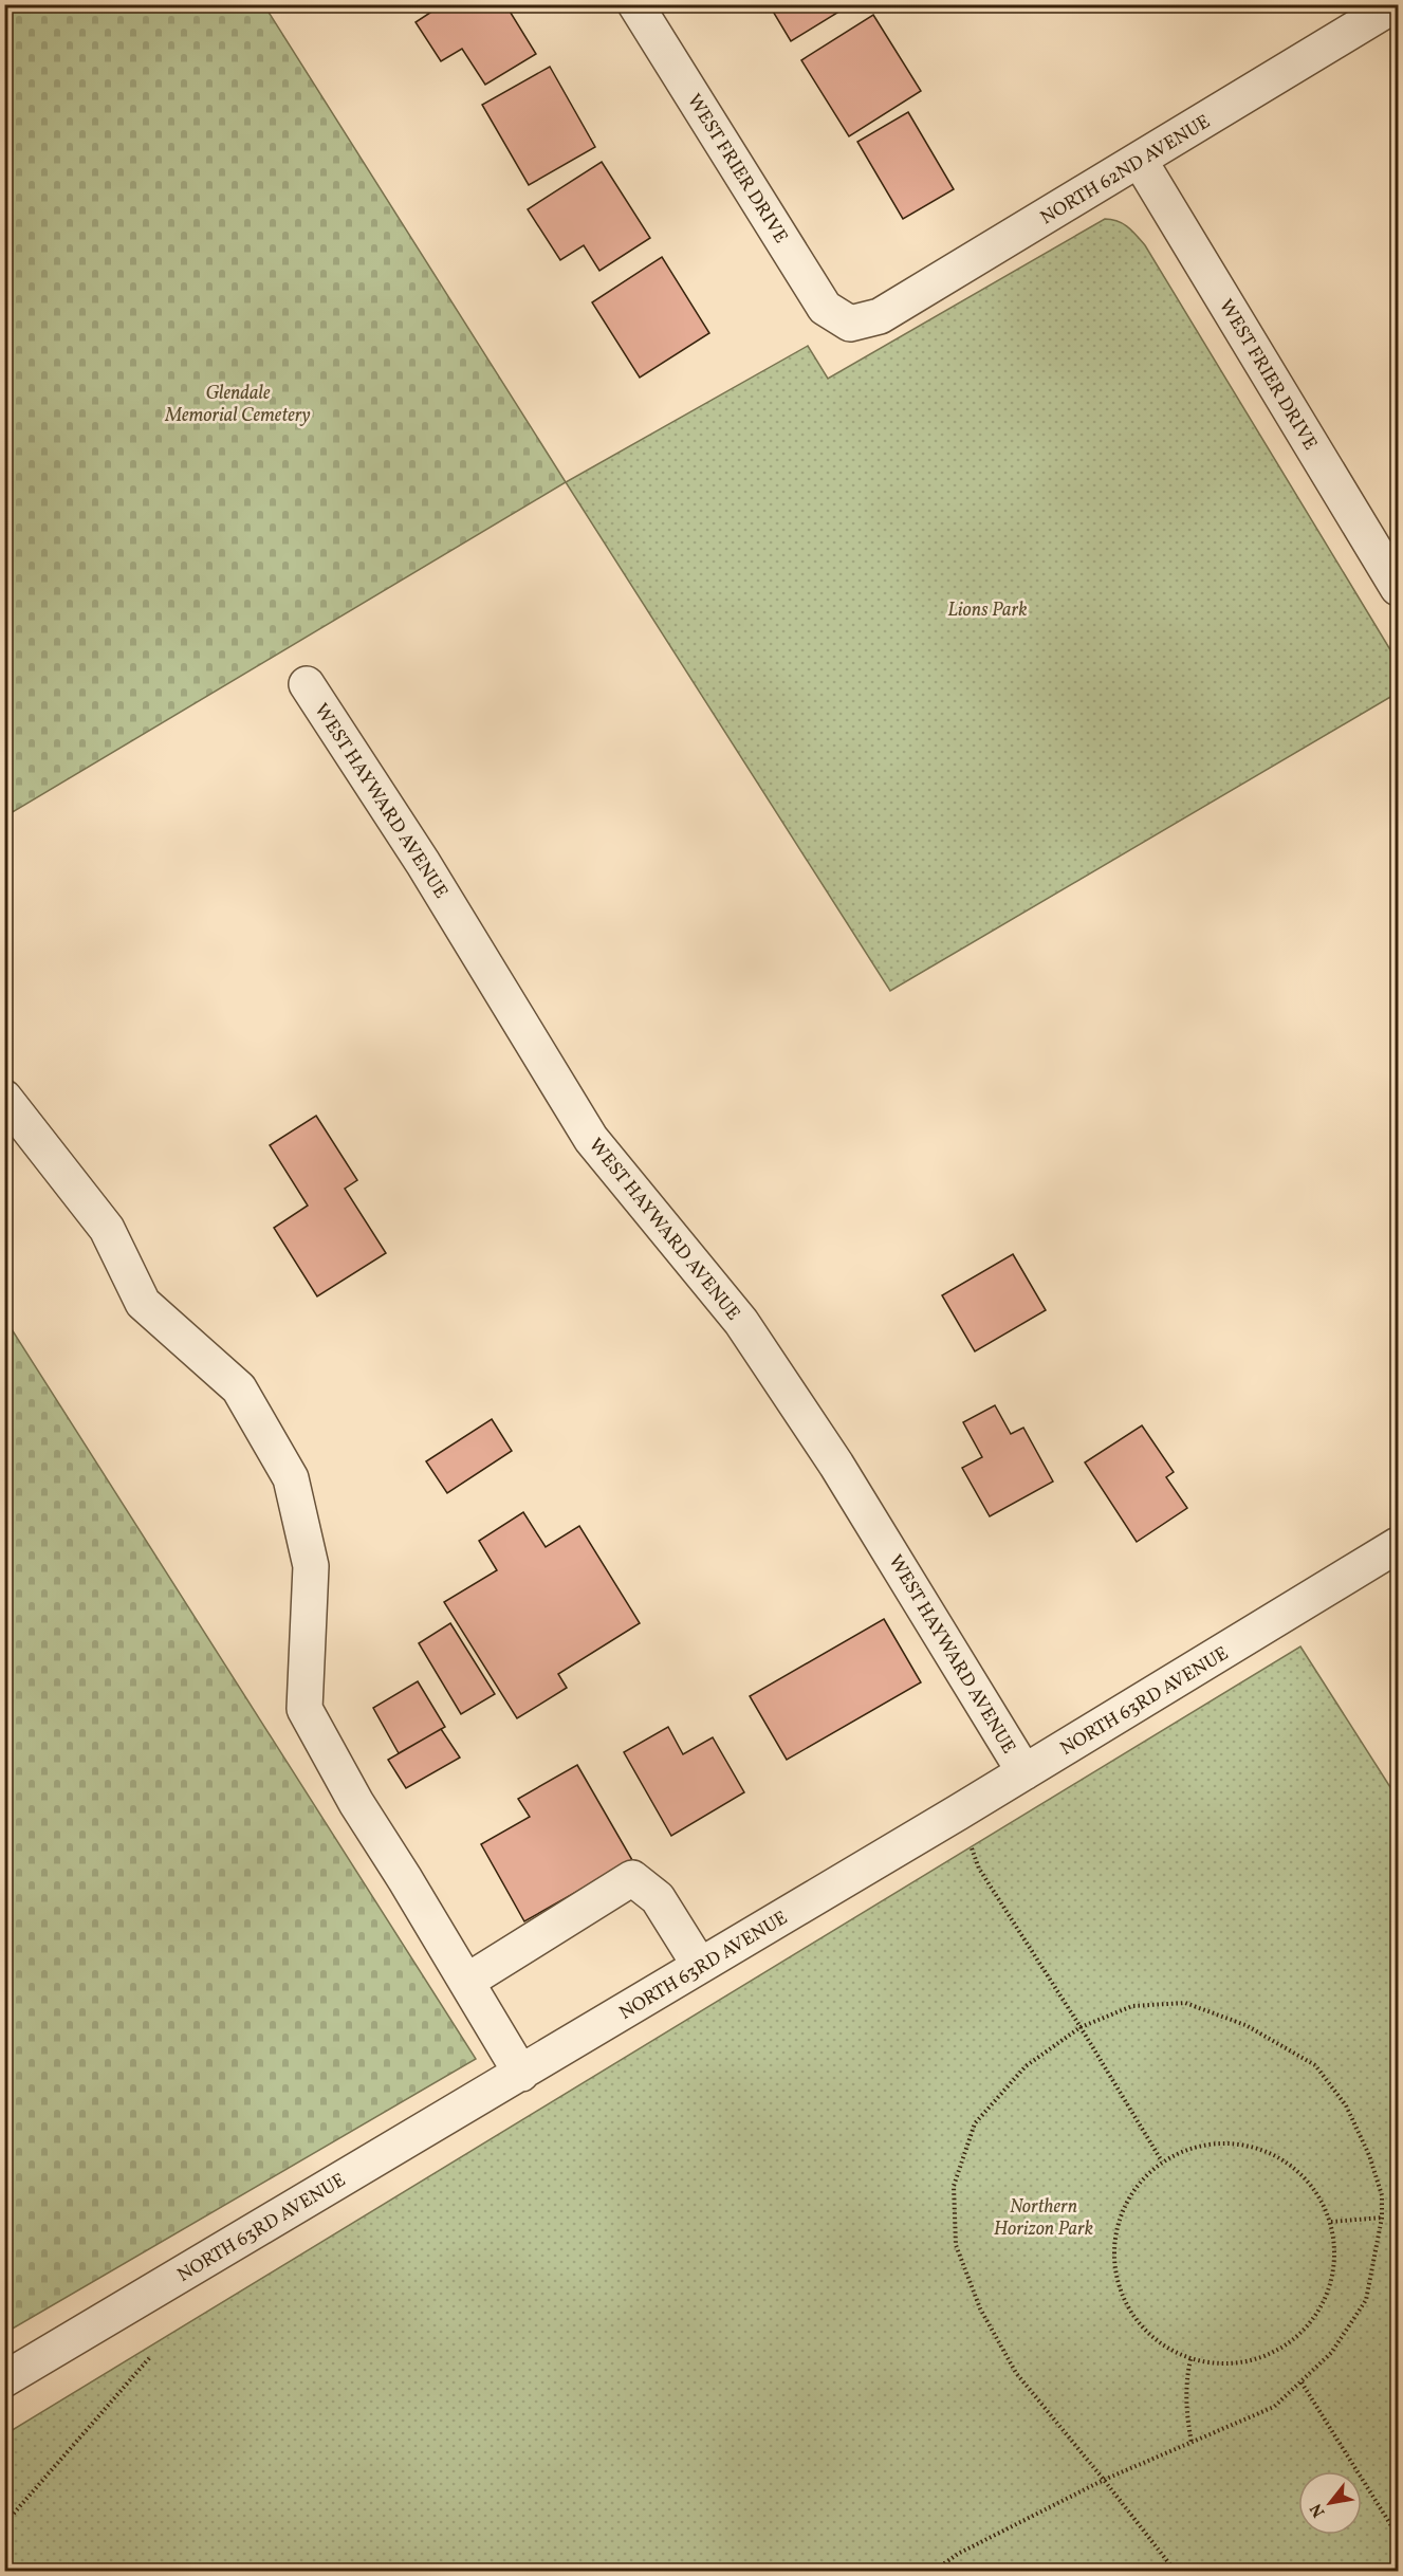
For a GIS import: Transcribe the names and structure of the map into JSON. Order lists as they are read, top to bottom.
{
  "streets": {
    "street": [
      "WEST FRIER DRIVE",
      "NORTH 62ND AVENUE",
      "WEST HAYWARD AVENUE",
      "NORTH 63RD AVENUE"
    ]
  },
  "crossings": [
    ["WEST FRIER DRIVE", "NORTH 62ND AVENUE"],
    ["WEST HAYWARD AVENUE", "NORTH 63RD AVENUE"]
  ],
  "parks": ["Glendale Memorial Cemetery", "Lions Park", "Northern Horizon Park"],
  "north": "bottom left"
}
